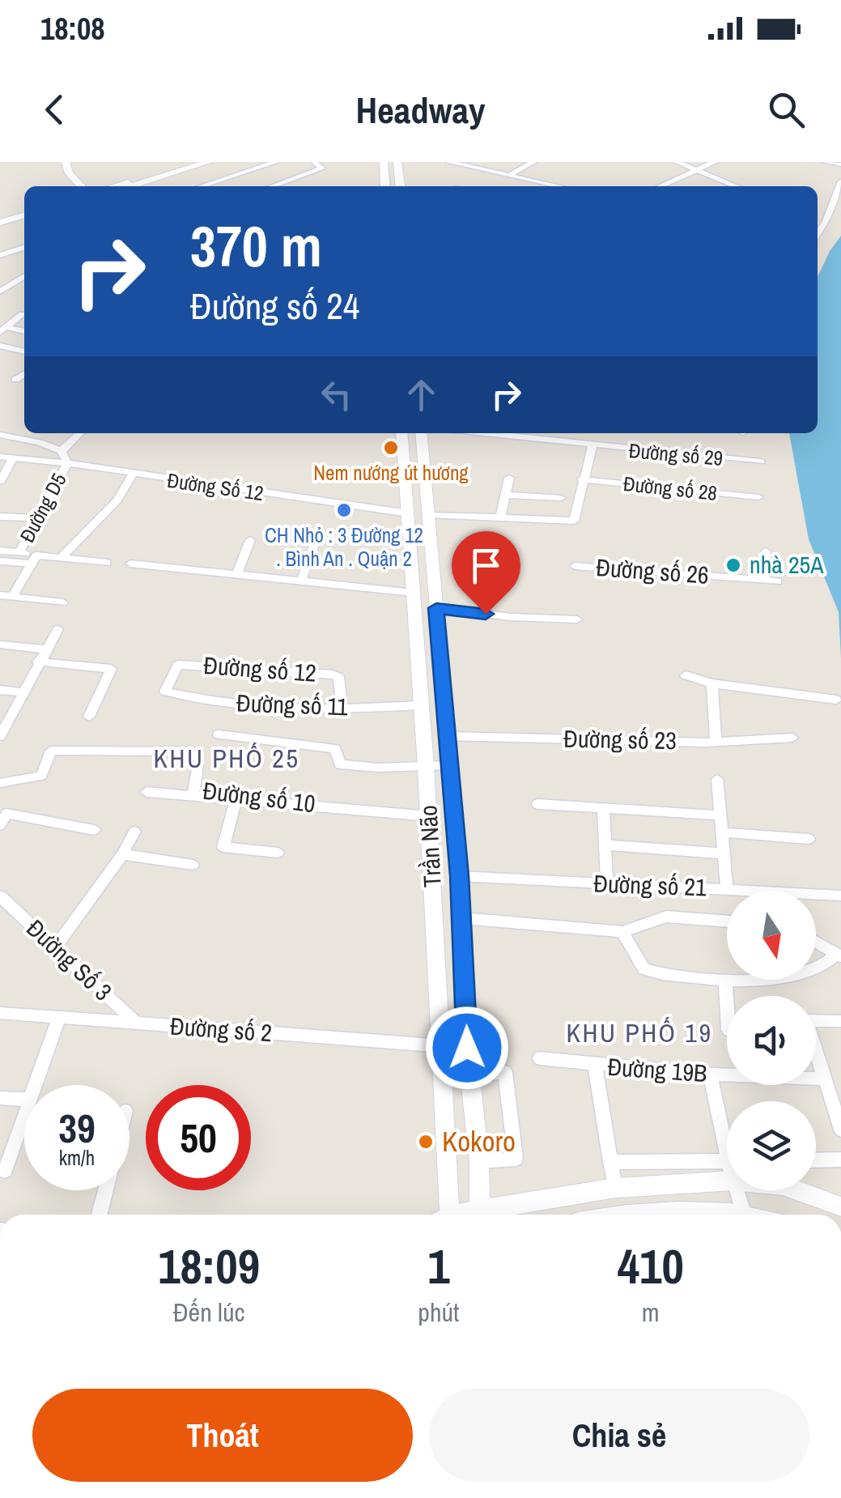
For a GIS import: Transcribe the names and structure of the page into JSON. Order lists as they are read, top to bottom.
{
  "streets": {
    "main road": ["Trần Não"],
    "street": [
      "Đường số 29",
      "Đường Số 12",
      "Đường số 28",
      "Đường D5",
      "Đường số 26",
      "Đường số 12",
      "Đường số 11",
      "Đường số 23",
      "Đường số 10",
      "Đường số 21",
      "Đường Số 3",
      "Đường số 2",
      "Đường 19B"
    ]
  },
  "crossings": [
    ["Đường Số 12", "Đường D5"],
    ["Đường Số 12", "Trần Não"],
    ["Đường số 12", "Đường số 11"],
    ["Đường số 11", "Trần Não"],
    ["Đường số 23", "Trần Não"],
    ["Đường số 10", "Trần Não"],
    ["Trần Não", "Đường số 21"],
    ["Trần Não", "Đường số 2"],
    ["Đường Số 3", "Đường số 2"]
  ],
  "districts": ["KHU PHỐ 25", "KHU PHỐ 19"],
  "places": [
    "Nem nướng út hương",
    "CH Nhỏ : 3 Đường 12 . Bình An . Quận 2",
    "nhà 25A",
    "Kokoro"
  ],
  "north": "bottom",
  "page": {
    "status": "18:08",
    "header": "Headway",
    "turn": ["370 m", "Đường số 24"],
    "speed": "39 km/h",
    "limit": "50",
    "eta": [
      "18:09",
      "Đến lúc",
      "1",
      "phút",
      "410",
      "m"
    ],
    "buttons": ["Thoát", "Chia sẻ"]
  }
}
